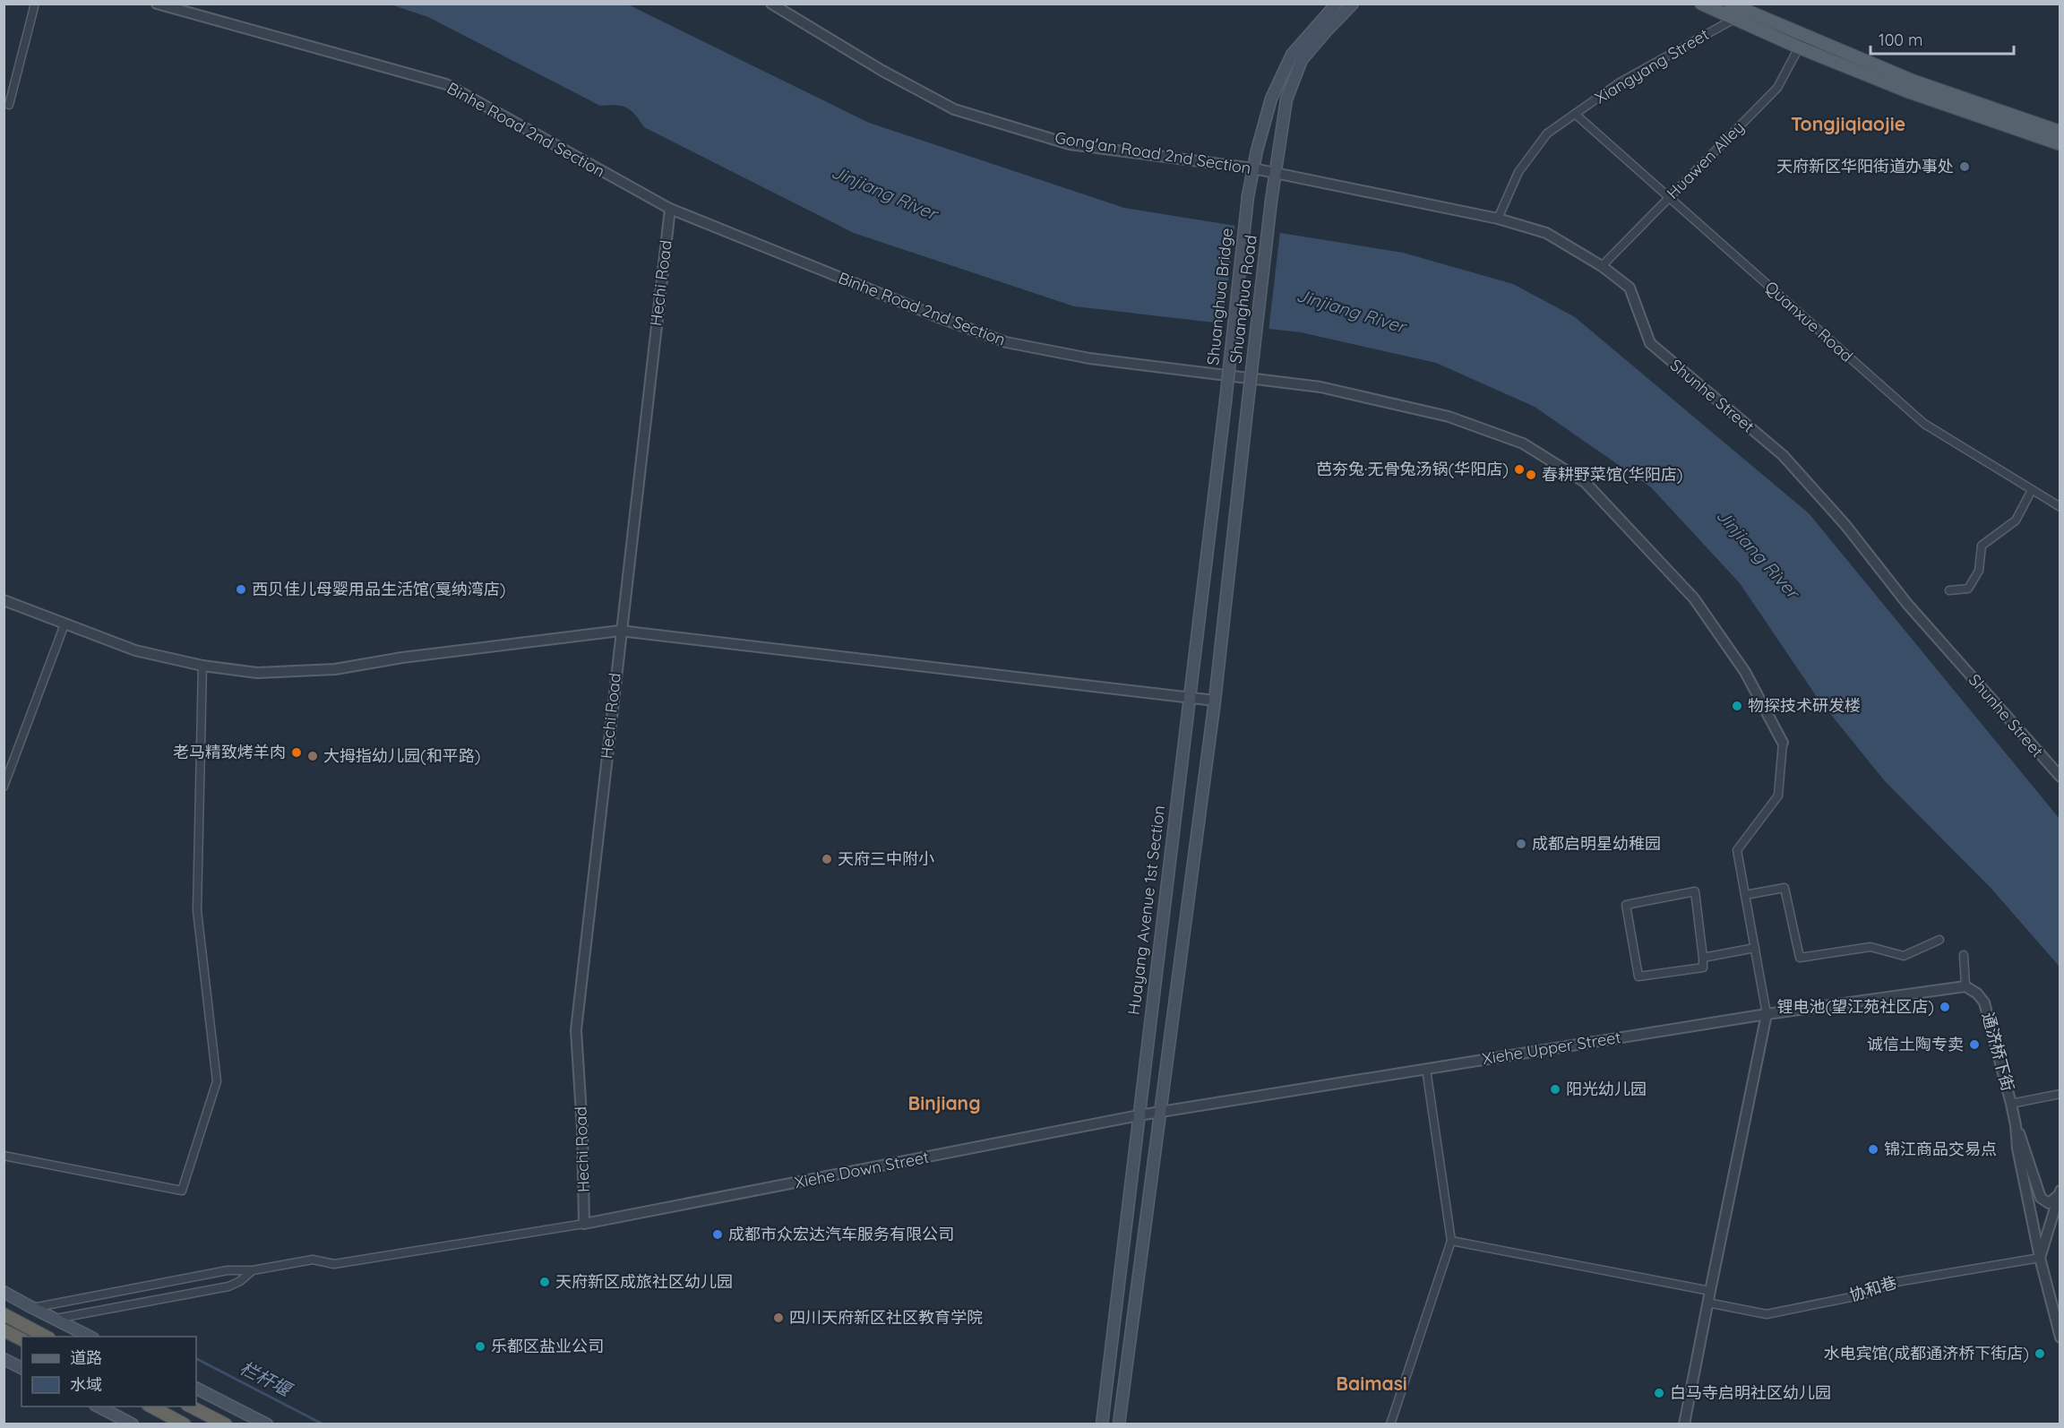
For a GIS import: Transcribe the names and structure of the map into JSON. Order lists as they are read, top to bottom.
{
  "streets": {
    "main road": ["Shuanghua Bridge", "Shuanghua Road", "Huayang Avenue 1st Section"],
    "street": [
      "Xiangyang Street",
      "Binhe Road 2nd Section",
      "Gong'an Road 2nd Section",
      "Huawen Alley",
      "Hechi Road",
      "Quanxue Road",
      "Shunhe Street",
      "Xiehe Upper Street",
      "通济桥下街",
      "Xiehe Down Street",
      "协和巷"
    ]
  },
  "crossings": [
    ["Xiangyang Street", "Quanxue Road"],
    ["Xiangyang Street", "Shunhe Street"],
    ["Binhe Road 2nd Section", "Hechi Road"],
    ["Gong'an Road 2nd Section", "Shuanghua Bridge"],
    ["Gong'an Road 2nd Section", "Shuanghua Road"],
    ["Gong'an Road 2nd Section", "Shunhe Street"],
    ["Huawen Alley", "Quanxue Road"],
    ["Huawen Alley", "Shunhe Street"],
    ["Hechi Road", "Xiehe Down Street"],
    ["Shuanghua Bridge", "Huayang Avenue 1st Section"],
    ["Shuanghua Road", "Shunhe Street"],
    ["Huayang Avenue 1st Section", "Xiehe Upper Street"],
    ["Huayang Avenue 1st Section", "Xiehe Down Street"],
    ["Xiehe Upper Street", "通济桥下街"],
    ["Xiehe Upper Street", "Xiehe Down Street"],
    ["通济桥下街", "协和巷"]
  ],
  "districts": ["Tongjiqiaojie", "Binjiang", "Baimasi"],
  "water": ["Jinjiang River", "栏杆堰"],
  "places": [
    "天府新区华阳街道办事处",
    "芭夯兔·无骨兔汤锅(华阳店)",
    "春耕野菜馆(华阳店)",
    "西贝佳儿母婴用品生活馆(戛纳湾店)",
    "物探技术研发楼",
    "老马精致烤羊肉",
    "大拇指幼儿园(和平路)",
    "成都启明星幼稚园",
    "天府三中附小",
    "锂电池(望江苑社区店)",
    "诚信土陶专卖",
    "阳光幼儿园",
    "锦江商品交易点",
    "成都市众宏达汽车服务有限公司",
    "天府新区成旅社区幼儿园",
    "四川天府新区社区教育学院",
    "乐都区盐业公司",
    "水电宾馆(成都通济桥下街店)",
    "白马寺启明社区幼儿园"
  ],
  "legend": ["道路", "水域"],
  "scale_bar": "100 m"
}
